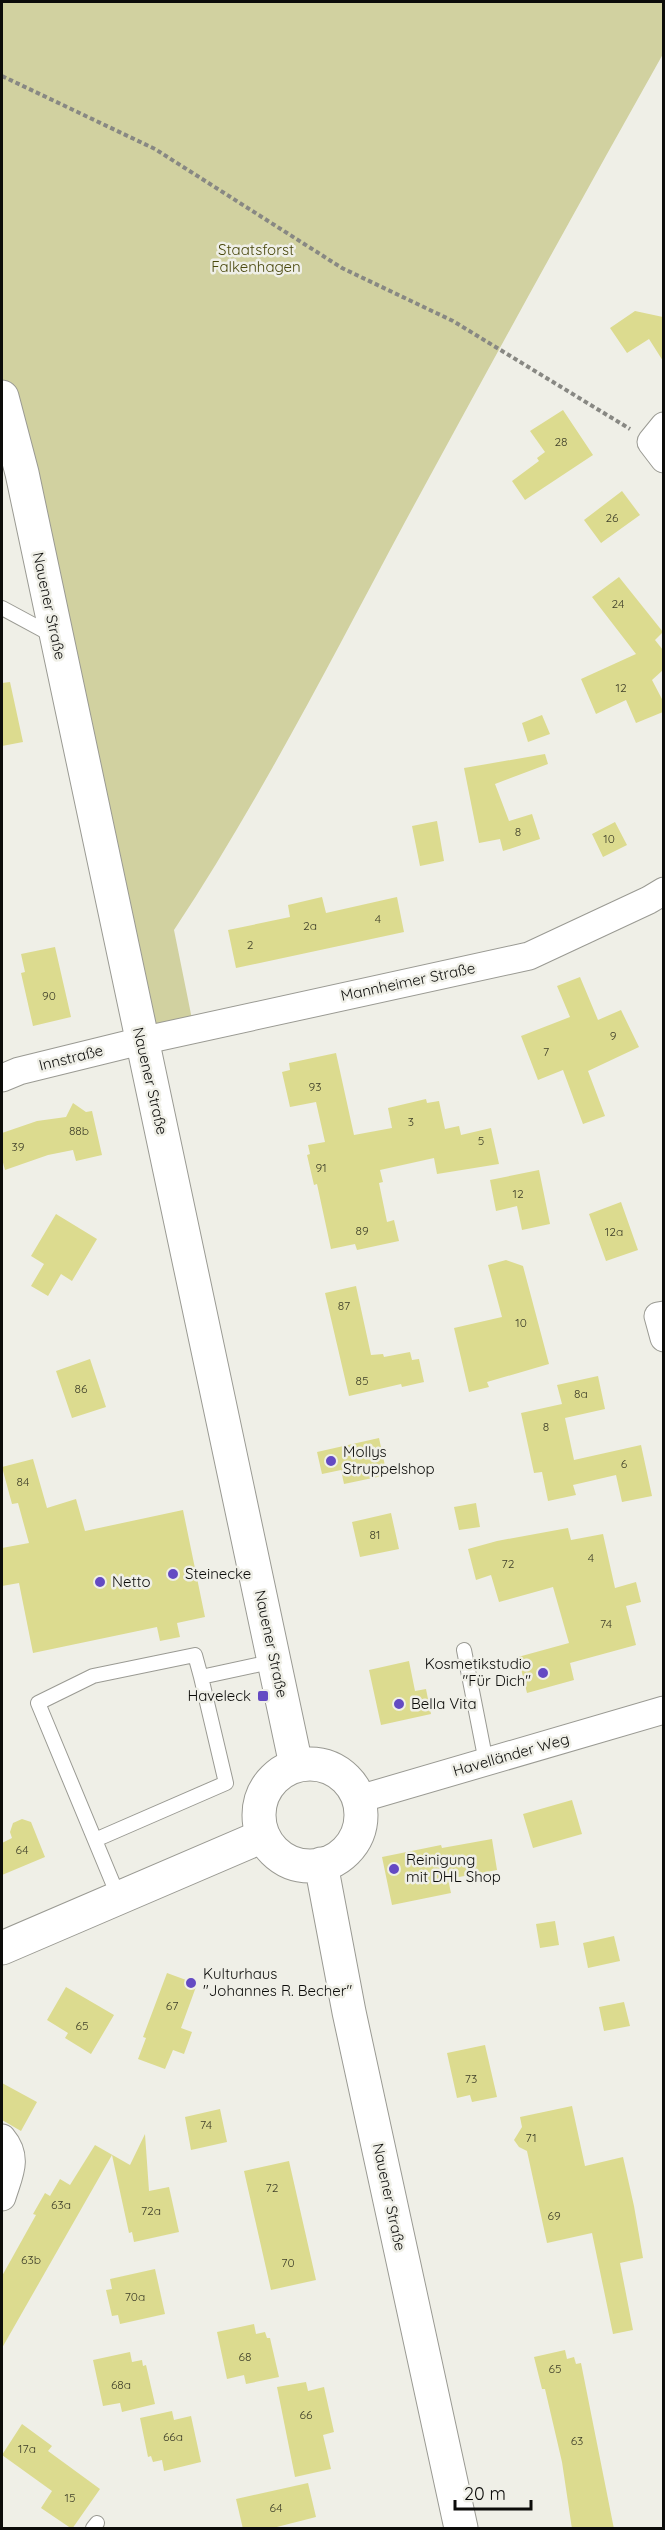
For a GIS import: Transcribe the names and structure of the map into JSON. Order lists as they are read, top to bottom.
{
  "streets": {
    "main road": ["Nauener Straße"],
    "street": ["Mannheimer Straße", "Innstraße", "Havelländer Weg"]
  },
  "crossings": [
    ["Nauener Straße", "Mannheimer Straße"],
    ["Nauener Straße", "Innstraße"],
    ["Nauener Straße", "Havelländer Weg"],
    ["Mannheimer Straße", "Innstraße"]
  ],
  "parks": ["Staatsforst Falkenhagen"],
  "places": {
    "other": [
      "Mollys Struppelshop",
      "Steinecke",
      "Netto",
      "Kosmetikstudio \"Für Dich\"",
      "Bella Vita",
      "Reinigung mit DHL Shop",
      "Kulturhaus \"Johannes R. Becher\""
    ],
    "transit": ["Haveleck"]
  },
  "house_numbers": [
    "28",
    "26",
    "24",
    "12",
    "8",
    "10",
    "4",
    "2a",
    "2",
    "90",
    "9",
    "7",
    "93",
    "3",
    "88b",
    "5",
    "39",
    "91",
    "12",
    "89",
    "12a",
    "87",
    "10",
    "85",
    "86",
    "8a",
    "8",
    "6",
    "84",
    "81",
    "4",
    "72",
    "74",
    "64",
    "67",
    "65",
    "73",
    "74",
    "71",
    "72",
    "63a",
    "72a",
    "69",
    "63b",
    "70",
    "70a",
    "68",
    "65",
    "68a",
    "66",
    "66a",
    "63",
    "17a",
    "15",
    "64"
  ],
  "scale_bar": "20 m"
}
